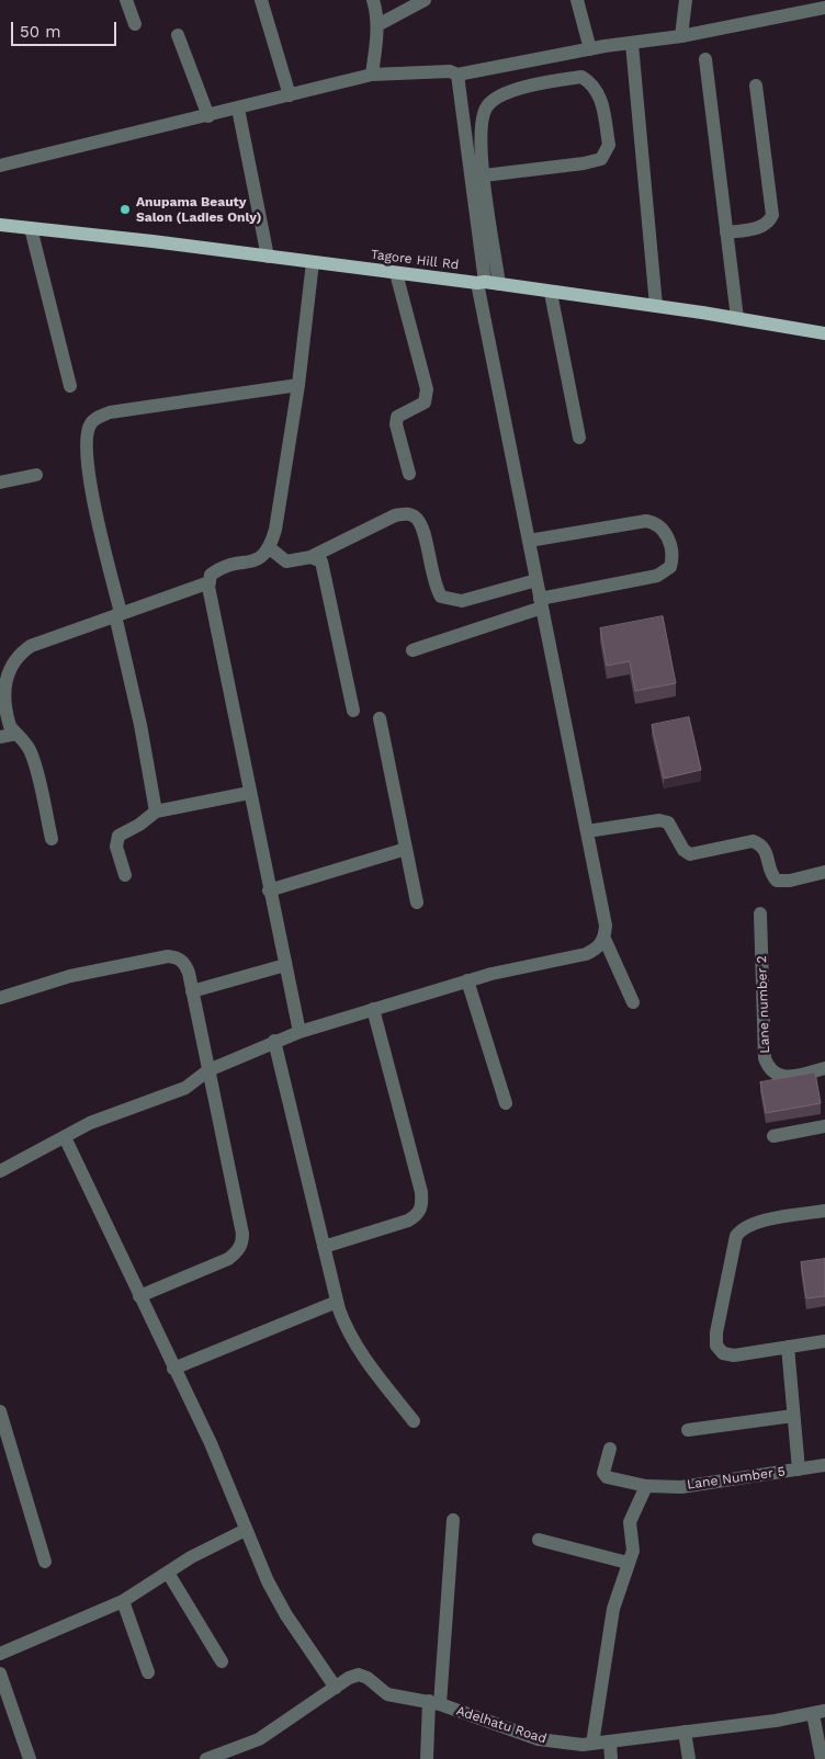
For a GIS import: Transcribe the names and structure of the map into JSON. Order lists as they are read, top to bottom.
{
  "streets": {
    "main road": ["Tagore Hill Rd"],
    "street": ["Lane number 2", "Lane Number 5", "Adelhatu Road"]
  },
  "places": ["Anupama Beauty Salon (Ladies Only)"],
  "scale_bar": "50 m"
}
